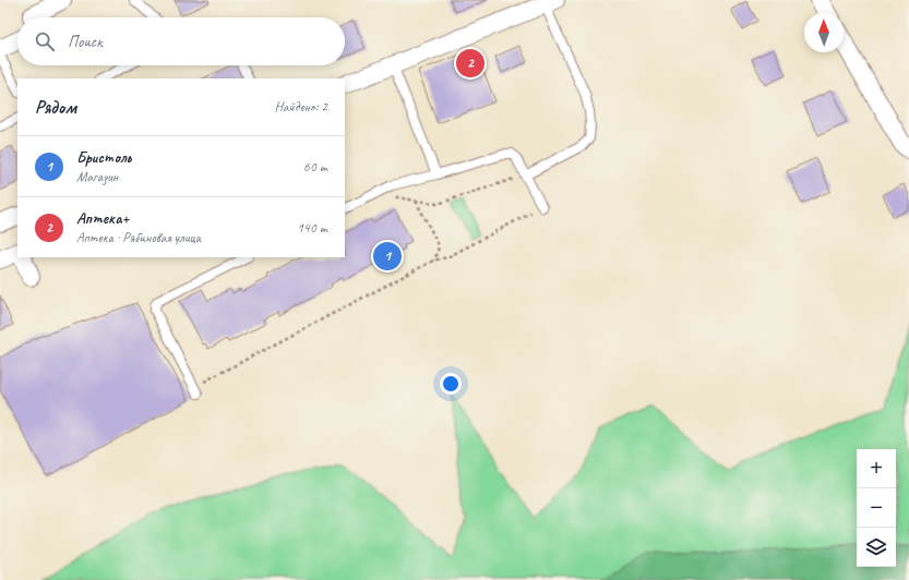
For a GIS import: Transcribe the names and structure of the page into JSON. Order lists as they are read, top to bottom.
{
  "north": "top",
  "page": {
    "search": "Поиск",
    "pins": ["2", "1"],
    "heading": ["Рядом", "Найдено: 2"],
    "list": [
      {
        "mark": "1",
        "name": "Бристоль",
        "note": "Магазин",
        "value": "60 m"
      },
      {
        "mark": "2",
        "name": "Аптека+",
        "note": "Аптека · Рябиновая улица",
        "value": "140 m"
      }
    ],
    "map_buttons": ["+", "−"]
  }
}
